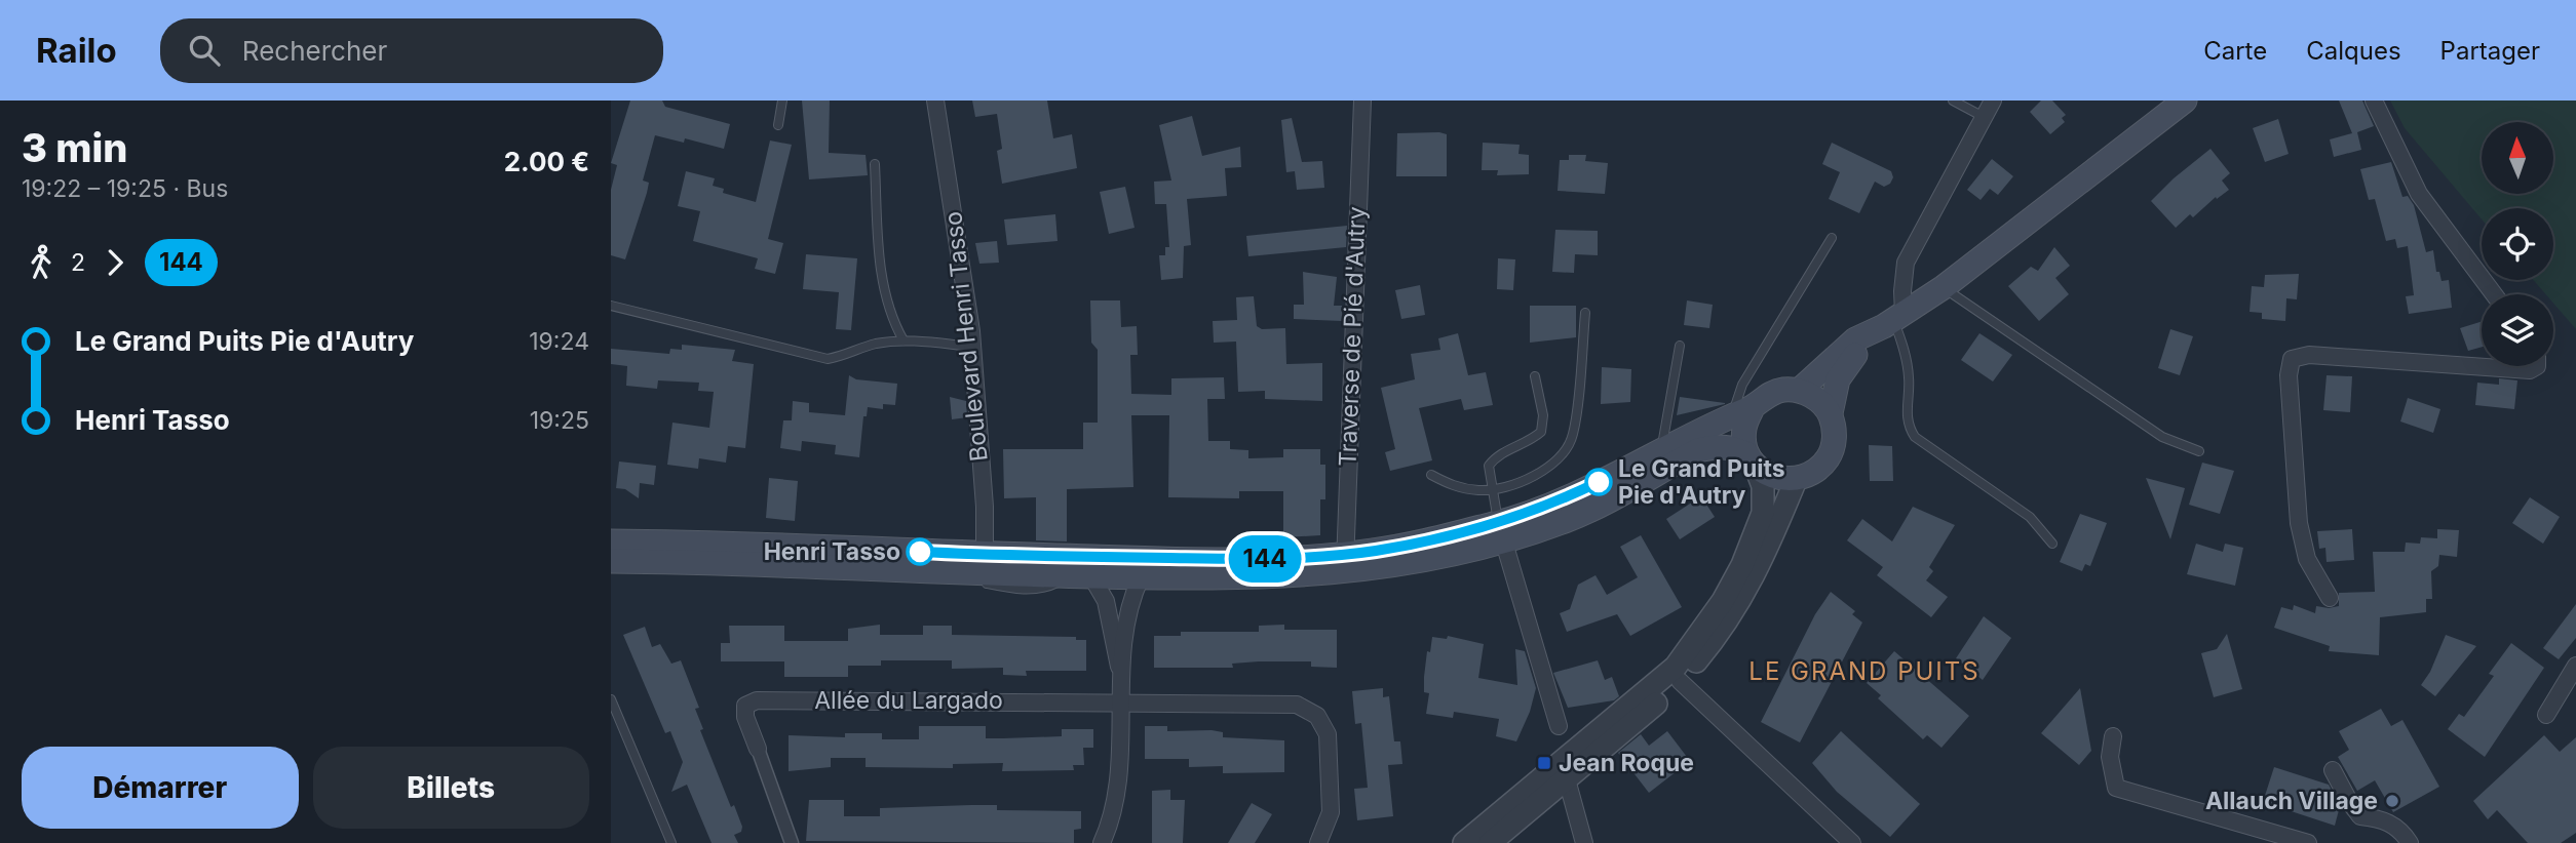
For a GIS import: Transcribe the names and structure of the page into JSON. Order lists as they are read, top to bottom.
{
  "streets": {
    "street": ["Boulevard Henri Tasso", "Traverse de Pié d'Autry", "Allée du Largado"]
  },
  "districts": ["LE GRAND PUITS"],
  "places": {
    "other": ["Le Grand Puits Pie d'Autry", "Henri Tasso", "Allauch Village"],
    "transit": ["Jean Roque"]
  },
  "lines": ["bus line 144"],
  "north": "top",
  "page": {
    "header": "Railo",
    "search": "Rechercher",
    "nav": ["Carte", "Calques", "Partager"],
    "heading": ["3 min", "19:22 – 19:25 · Bus", "2.00 €"],
    "on_map": "144",
    "legs": ["2", "144"],
    "list": [
      {
        "name": "Le Grand Puits Pie d'Autry",
        "value": "19:24"
      },
      {
        "name": "Henri Tasso",
        "value": "19:25"
      }
    ],
    "buttons": ["Démarrer", "Billets"]
  }
}
